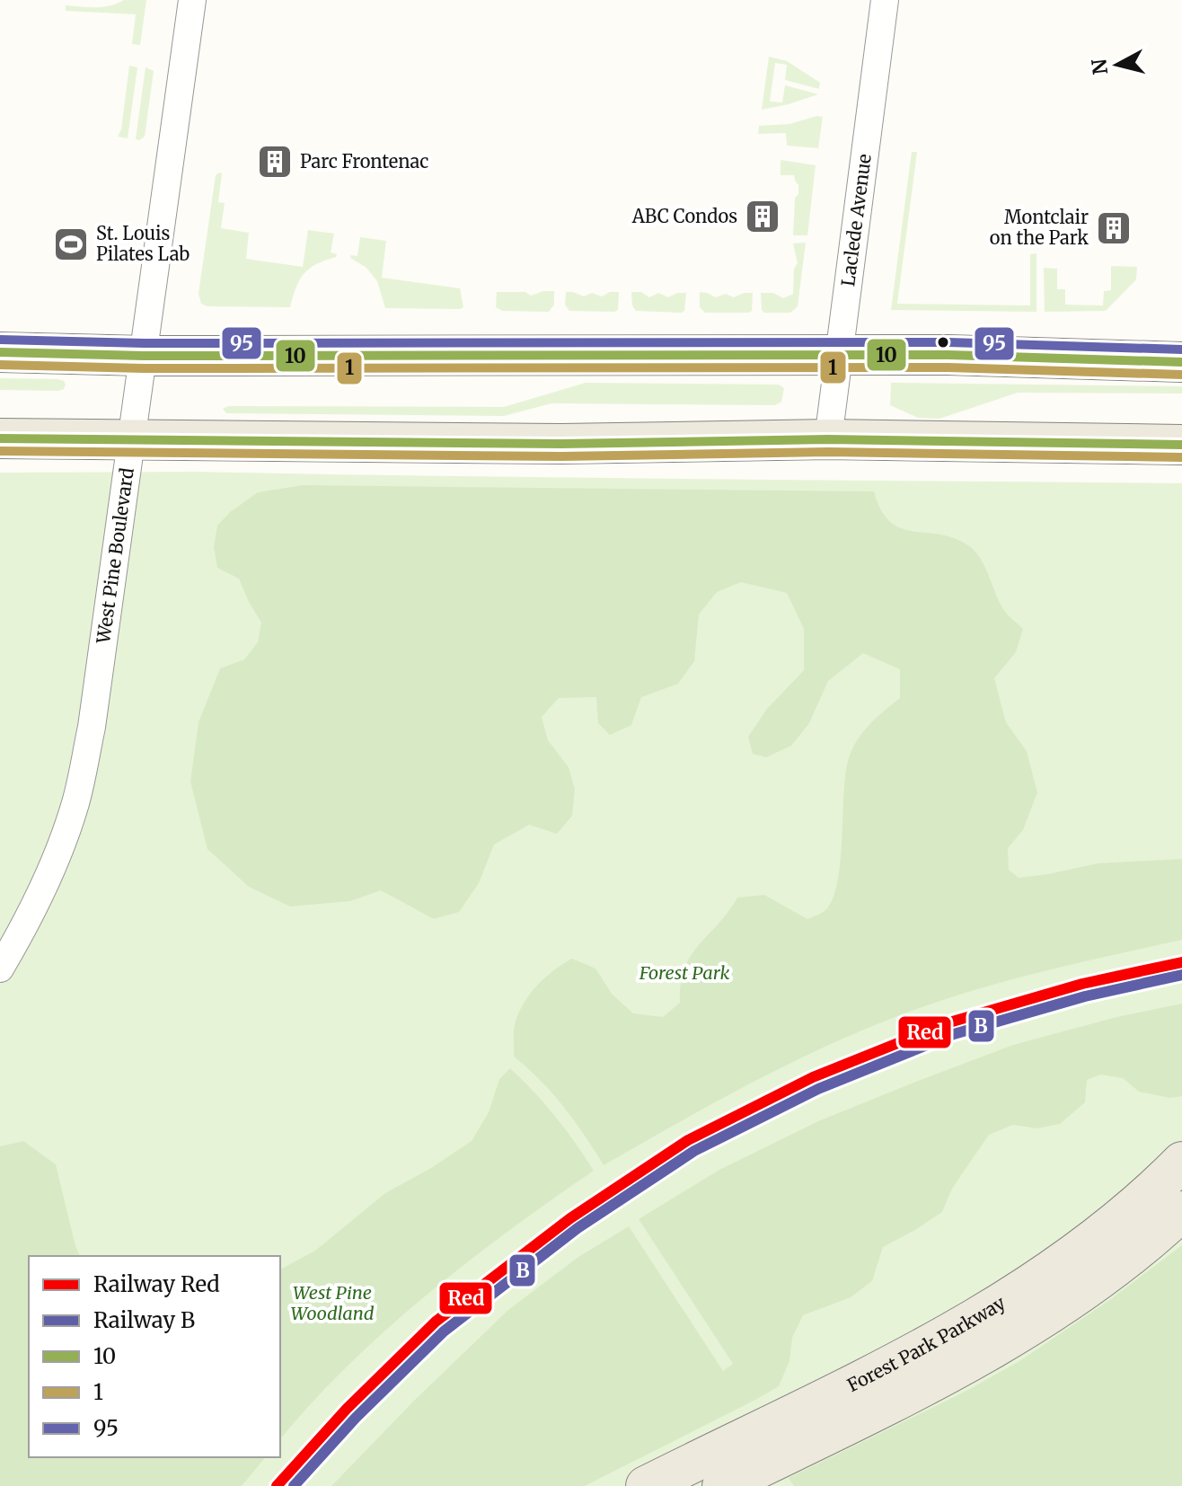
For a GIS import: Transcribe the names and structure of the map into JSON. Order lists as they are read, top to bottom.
{
  "streets": {
    "main road": ["Forest Park Parkway"],
    "street": ["Laclede Avenue", "West Pine Boulevard"]
  },
  "parks": ["Forest Park", "West Pine Woodland"],
  "places": {
    "building": ["Parc Frontenac", "ABC Condos", "Montclair on the Park"],
    "sports": ["St. Louis Pilates Lab"]
  },
  "lines": [
    "transit line 95",
    "transit line 10",
    "transit line 1",
    "rail line Red",
    "rail line B"
  ],
  "legend": [
    "Railway Red",
    "Railway B",
    "10",
    "1",
    "95"
  ],
  "north": "left"
}
